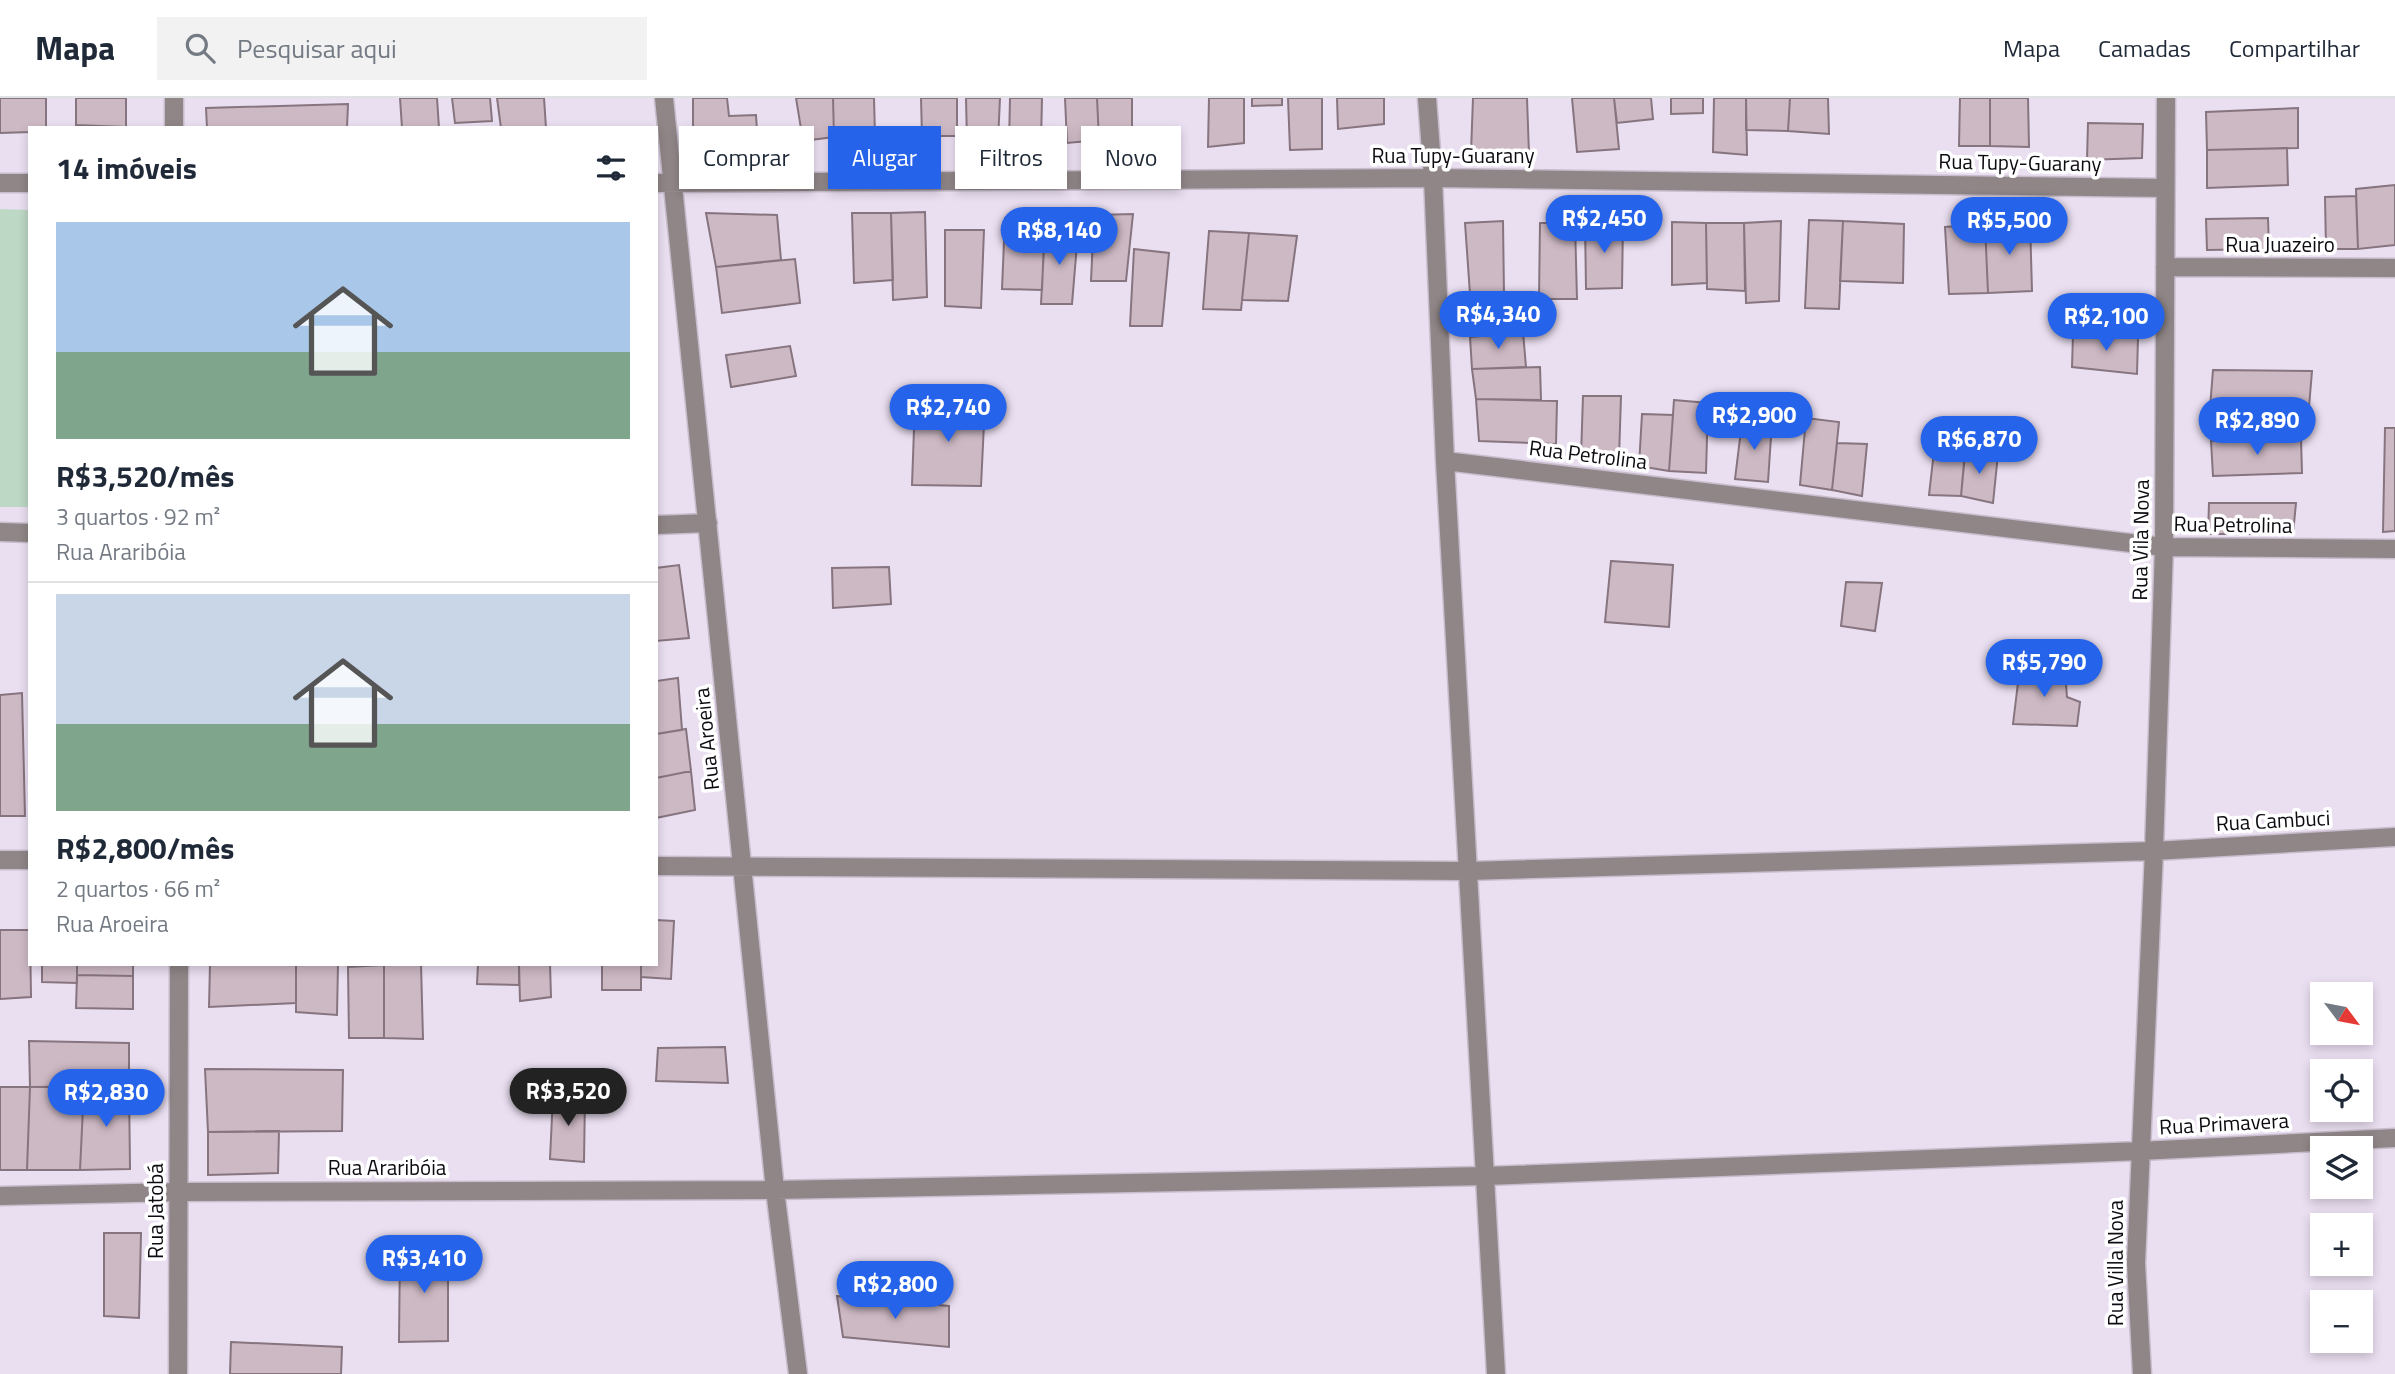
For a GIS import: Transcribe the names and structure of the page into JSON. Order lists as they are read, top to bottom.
{
  "streets": {
    "street": [
      "Rua Tupy-Guarany",
      "Rua Juazeiro",
      "Rua Petrolina",
      "Rua Vila Nova",
      "Rua Aroeira",
      "Rua Cambuci",
      "Rua Primavera",
      "Rua Araribóia",
      "Rua Jatobá",
      "Rua Villa Nova"
    ]
  },
  "crossings": [
    ["Rua Tupy-Guarany", "Rua Vila Nova"],
    ["Rua Tupy-Guarany", "Rua Aroeira"],
    ["Rua Juazeiro", "Rua Vila Nova"],
    ["Rua Petrolina", "Rua Vila Nova"],
    ["Rua Vila Nova", "Rua Cambuci"],
    ["Rua Vila Nova", "Rua Primavera"],
    ["Rua Vila Nova", "Rua Villa Nova"],
    ["Rua Aroeira", "Rua Cambuci"],
    ["Rua Aroeira", "Rua Araribóia"],
    ["Rua Primavera", "Rua Araribóia"],
    ["Rua Primavera", "Rua Villa Nova"],
    ["Rua Araribóia", "Rua Jatobá"]
  ],
  "north": "bottom right",
  "page": {
    "header": "Mapa",
    "search": "Pesquisar aqui",
    "nav": ["Mapa", "Camadas", "Compartilhar"],
    "chip": [
      "Comprar",
      "Alugar",
      "Filtros",
      "Novo"
    ],
    "heading": "14 imóveis",
    "price": [
      "R$2,450",
      "R$5,500",
      "R$8,140",
      "R$4,340",
      "R$2,100",
      "R$2,740",
      "R$2,900",
      "R$2,890",
      "R$6,870",
      "R$5,790",
      "R$3,520",
      "R$2,830",
      "R$3,410",
      "R$2,800"
    ],
    "list": [
      {
        "name": "R$3,520/mês",
        "note": "3 quartos · 92 m² · Rua Araribóia"
      },
      {
        "name": "R$2,800/mês",
        "note": "2 quartos · 66 m² · Rua Aroeira"
      }
    ],
    "map_buttons": ["+", "−"]
  }
}
